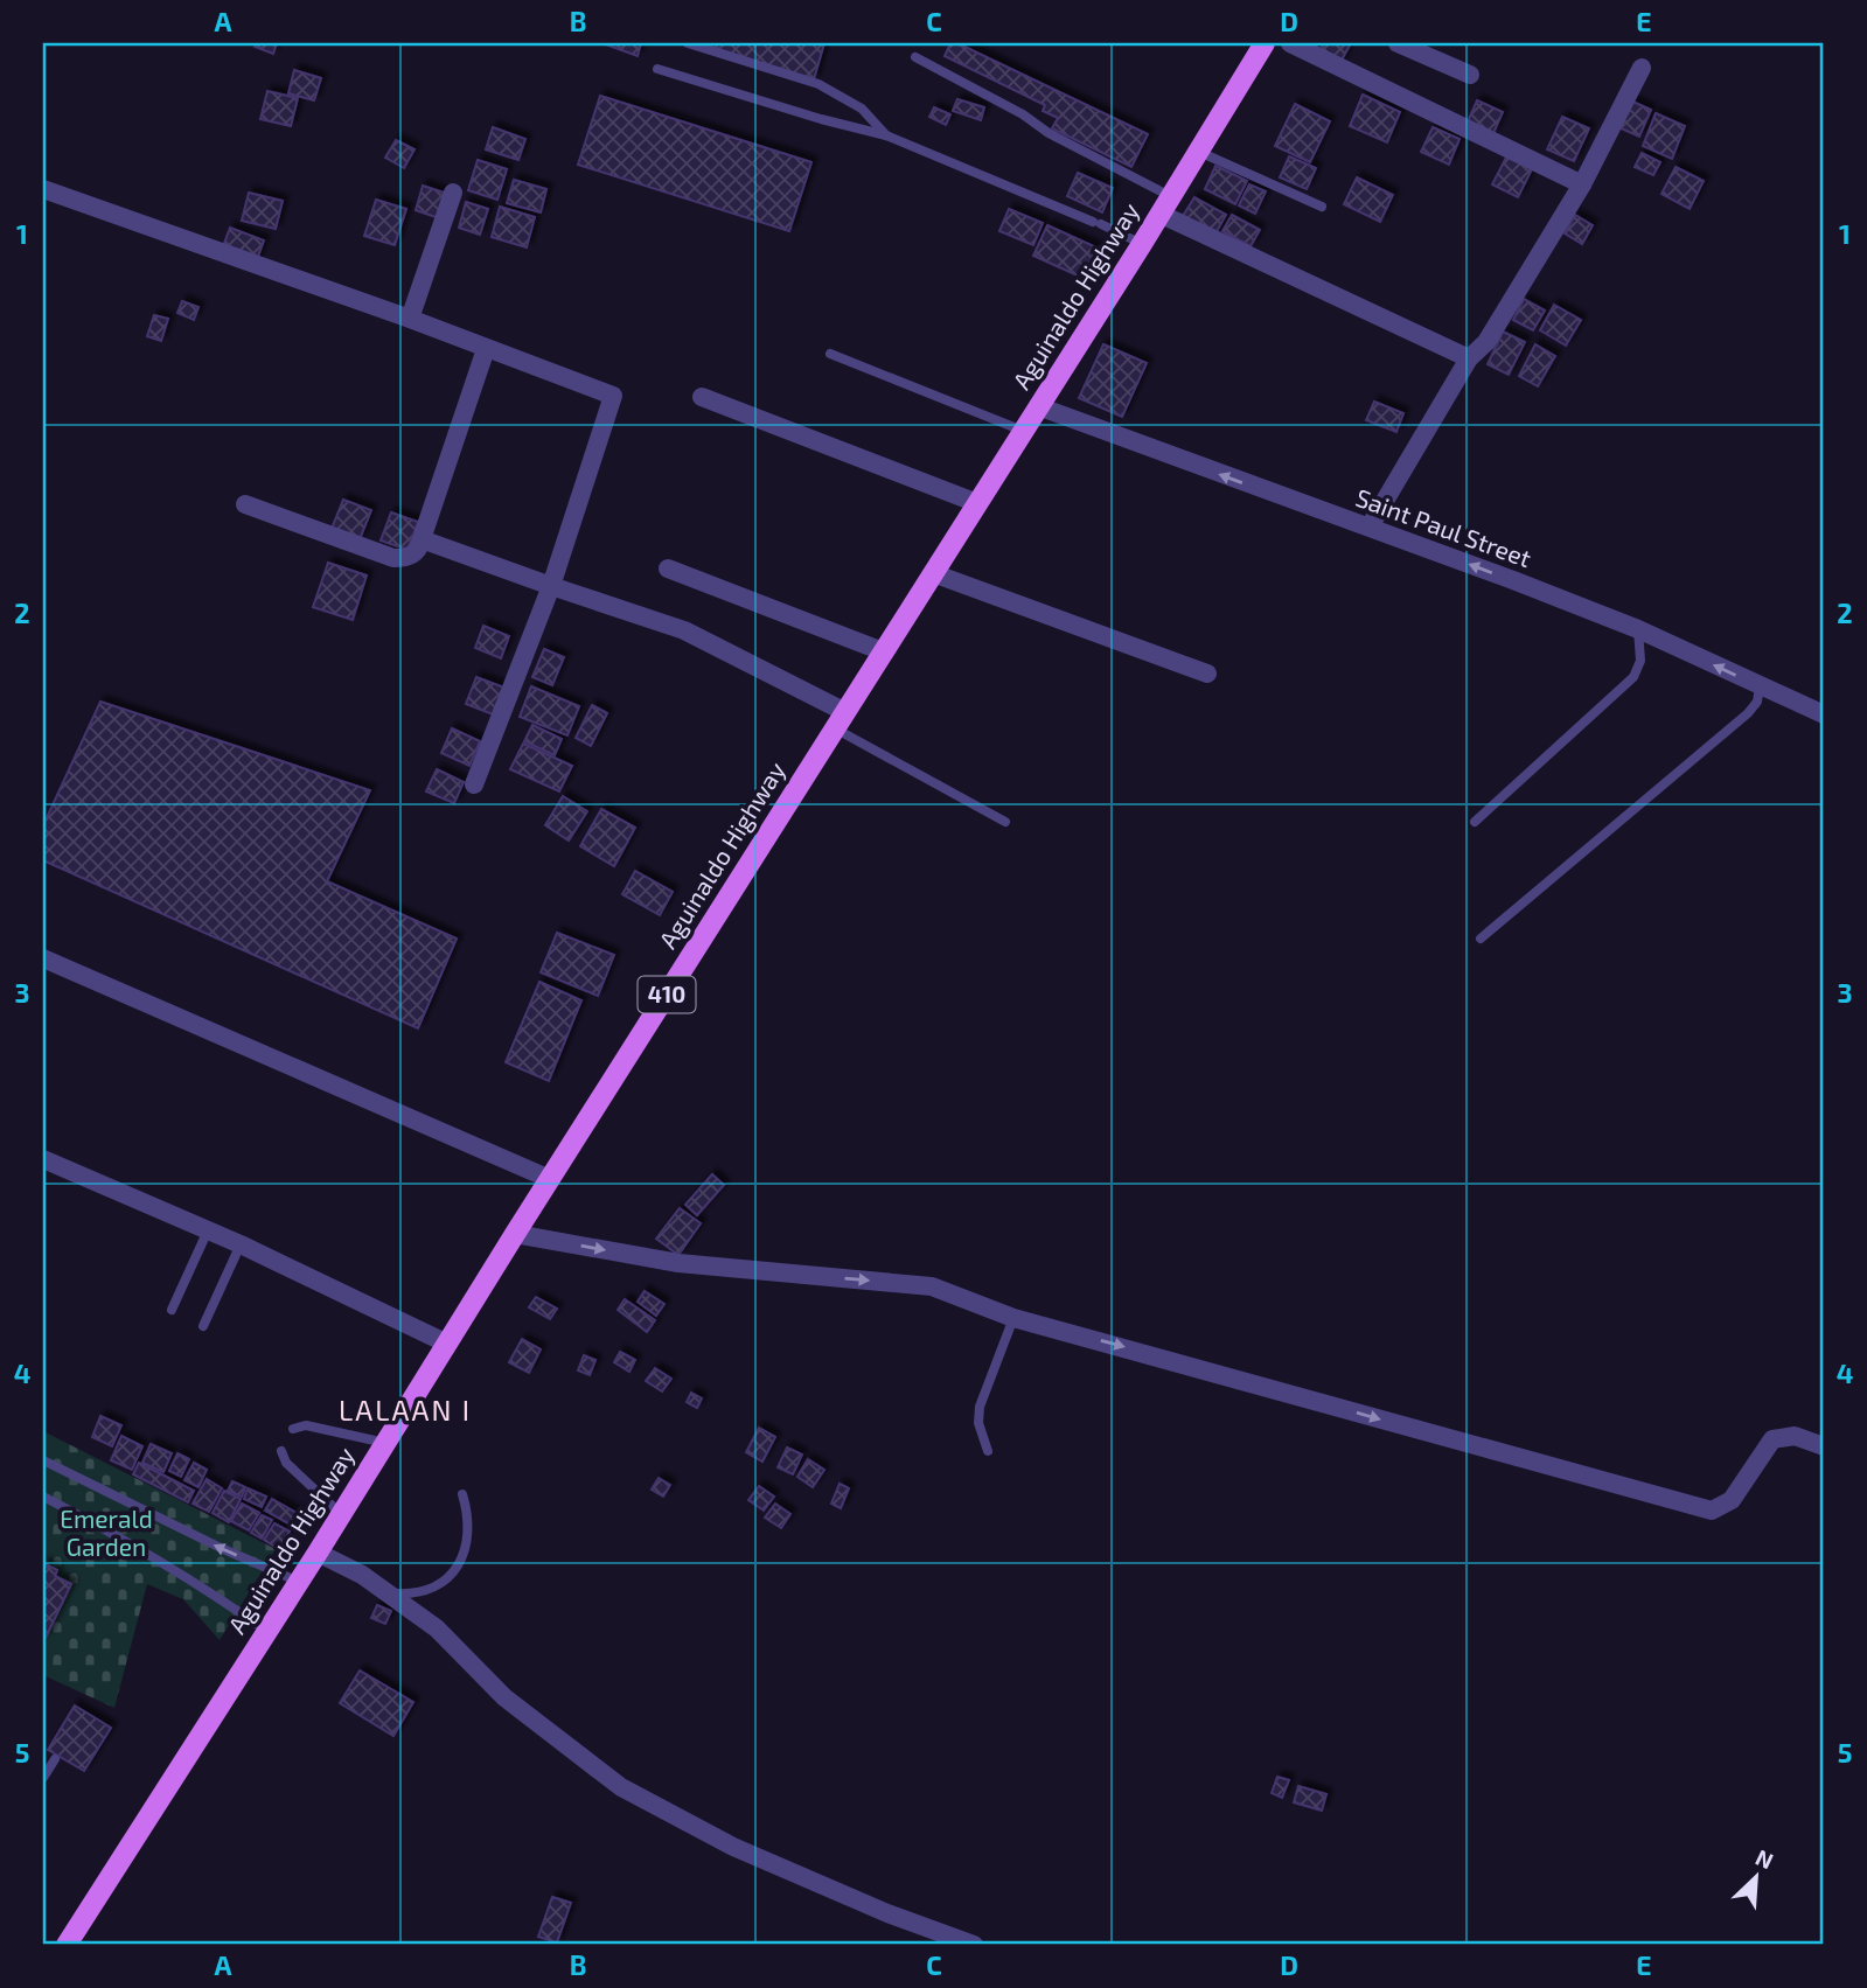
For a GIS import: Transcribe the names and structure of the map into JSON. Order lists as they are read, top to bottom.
{
  "streets": {
    "main road": ["Aguinaldo Highway", "410"],
    "street": ["Saint Paul Street"]
  },
  "crossings": [
    ["Aguinaldo Highway", "Saint Paul Street"]
  ],
  "one_way": ["Saint Paul Street"],
  "districts": ["LALAAN I"],
  "parks": ["Emerald Garden"],
  "north": "top right",
  "grid": {
    "columns": [
      "A",
      "B",
      "C",
      "D",
      "E"
    ],
    "rows": [
      "1",
      "2",
      "3",
      "4",
      "5"
    ]
  }
}
